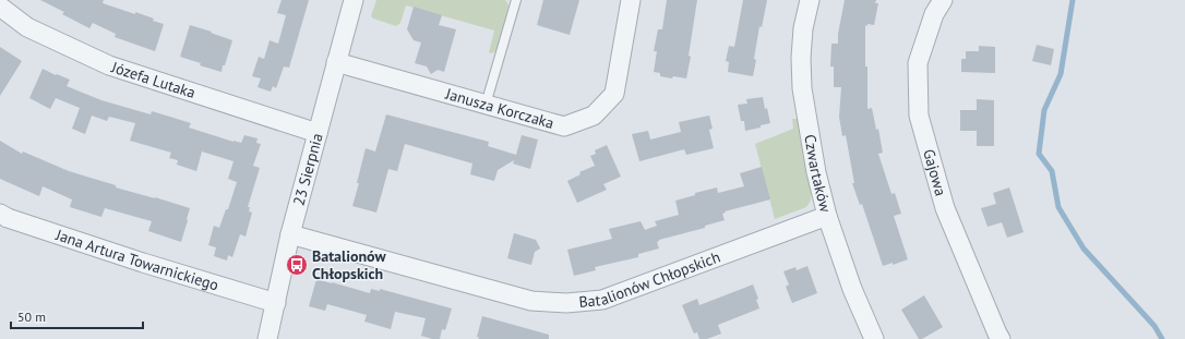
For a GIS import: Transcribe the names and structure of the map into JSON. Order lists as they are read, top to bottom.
{
  "streets": {
    "street": [
      "Józefa Lutaka",
      "Janusza Korczaka",
      "23 Sierpnia",
      "Gajowa",
      "Czwartaków",
      "Jana Artura Towarnickiego",
      "Batalionów Chłopskich"
    ]
  },
  "crossings": [
    ["Józefa Lutaka", "23 Sierpnia"],
    ["Janusza Korczaka", "23 Sierpnia"],
    ["23 Sierpnia", "Jana Artura Towarnickiego"],
    ["23 Sierpnia", "Batalionów Chłopskich"],
    ["Czwartaków", "Batalionów Chłopskich"]
  ],
  "places": {
    "bus stop": ["Batalionów Chłopskich"]
  },
  "scale_bar": "50 m"
}
